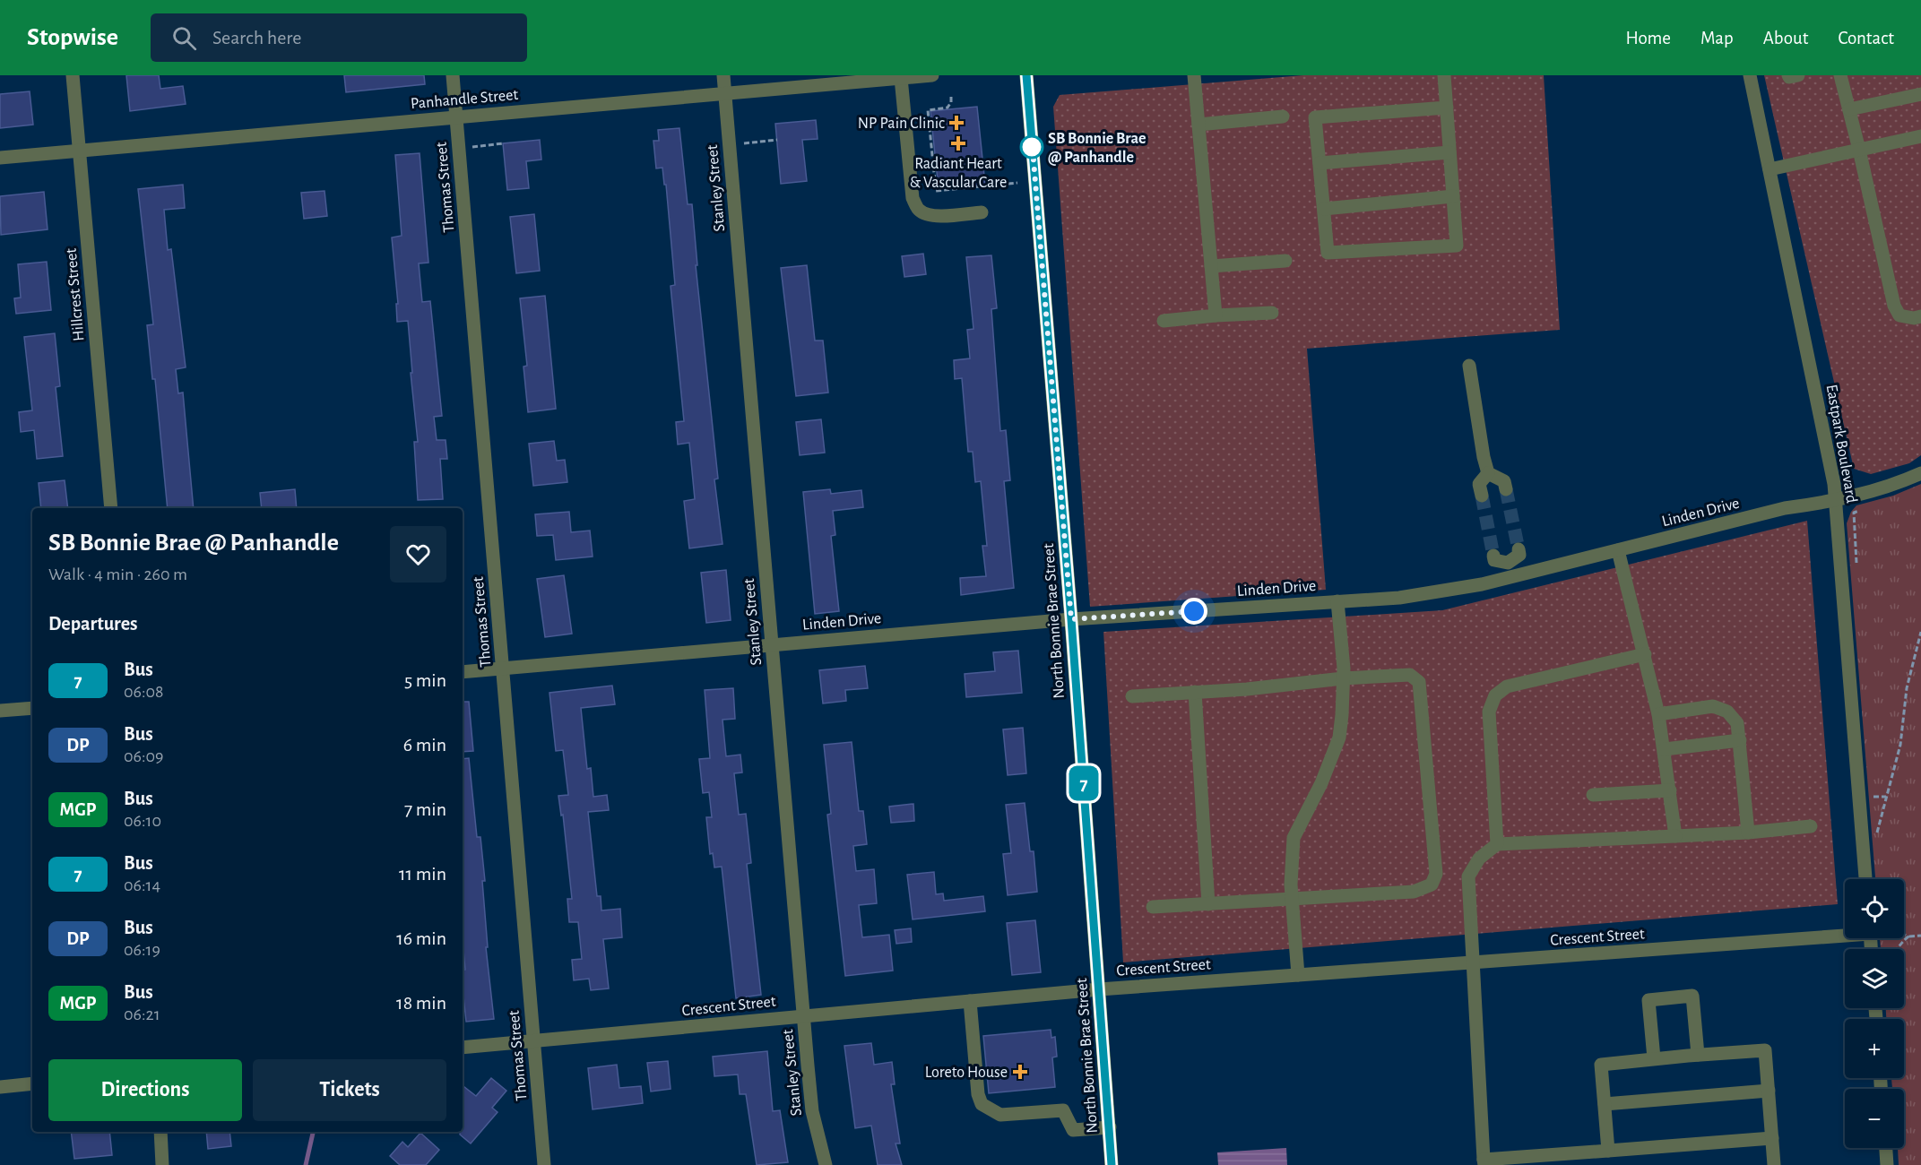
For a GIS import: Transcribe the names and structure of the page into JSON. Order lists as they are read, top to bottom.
{
  "streets": {
    "main road": ["North Bonnie Brae Street"],
    "street": [
      "Panhandle Street",
      "Thomas Street",
      "Stanley Street",
      "Hillcrest Street",
      "Eastpark Boulevard",
      "Linden Drive",
      "Crescent Street"
    ]
  },
  "crossings": [
    ["Panhandle Street", "Thomas Street"],
    ["Panhandle Street", "Stanley Street"],
    ["Panhandle Street", "Hillcrest Street"],
    ["Thomas Street", "Linden Drive"],
    ["Thomas Street", "Crescent Street"],
    ["Stanley Street", "Linden Drive"],
    ["Stanley Street", "Crescent Street"],
    ["Eastpark Boulevard", "Linden Drive"],
    ["Linden Drive", "North Bonnie Brae Street"],
    ["North Bonnie Brae Street", "Crescent Street"]
  ],
  "places": {
    "health": ["NP Pain Clinic", "Radiant Heart & Vascular Care", "Loreto House"],
    "other": ["SB Bonnie Brae @ Panhandle"]
  },
  "lines": ["bus line 7"],
  "page": {
    "header": "Stopwise",
    "search": "Search here",
    "nav": [
      "Home",
      "Map",
      "About",
      "Contact"
    ],
    "on_map": "7",
    "heading": [
      ["SB Bonnie Brae @ Panhandle", "Walk · 4 min · 260 m"],
      "Departures"
    ],
    "list": [
      {
        "mark": "7",
        "name": "Bus",
        "note": "06:08",
        "value": "5 min"
      },
      {
        "mark": "DP",
        "name": "Bus",
        "note": "06:09",
        "value": "6 min"
      },
      {
        "mark": "MGP",
        "name": "Bus",
        "note": "06:10",
        "value": "7 min"
      },
      {
        "mark": "7",
        "name": "Bus",
        "note": "06:14",
        "value": "11 min"
      },
      {
        "mark": "DP",
        "name": "Bus",
        "note": "06:19",
        "value": "16 min"
      },
      {
        "mark": "MGP",
        "name": "Bus",
        "note": "06:21",
        "value": "18 min"
      }
    ],
    "map_buttons": ["+", "−"],
    "buttons": ["Directions", "Tickets"]
  }
}
